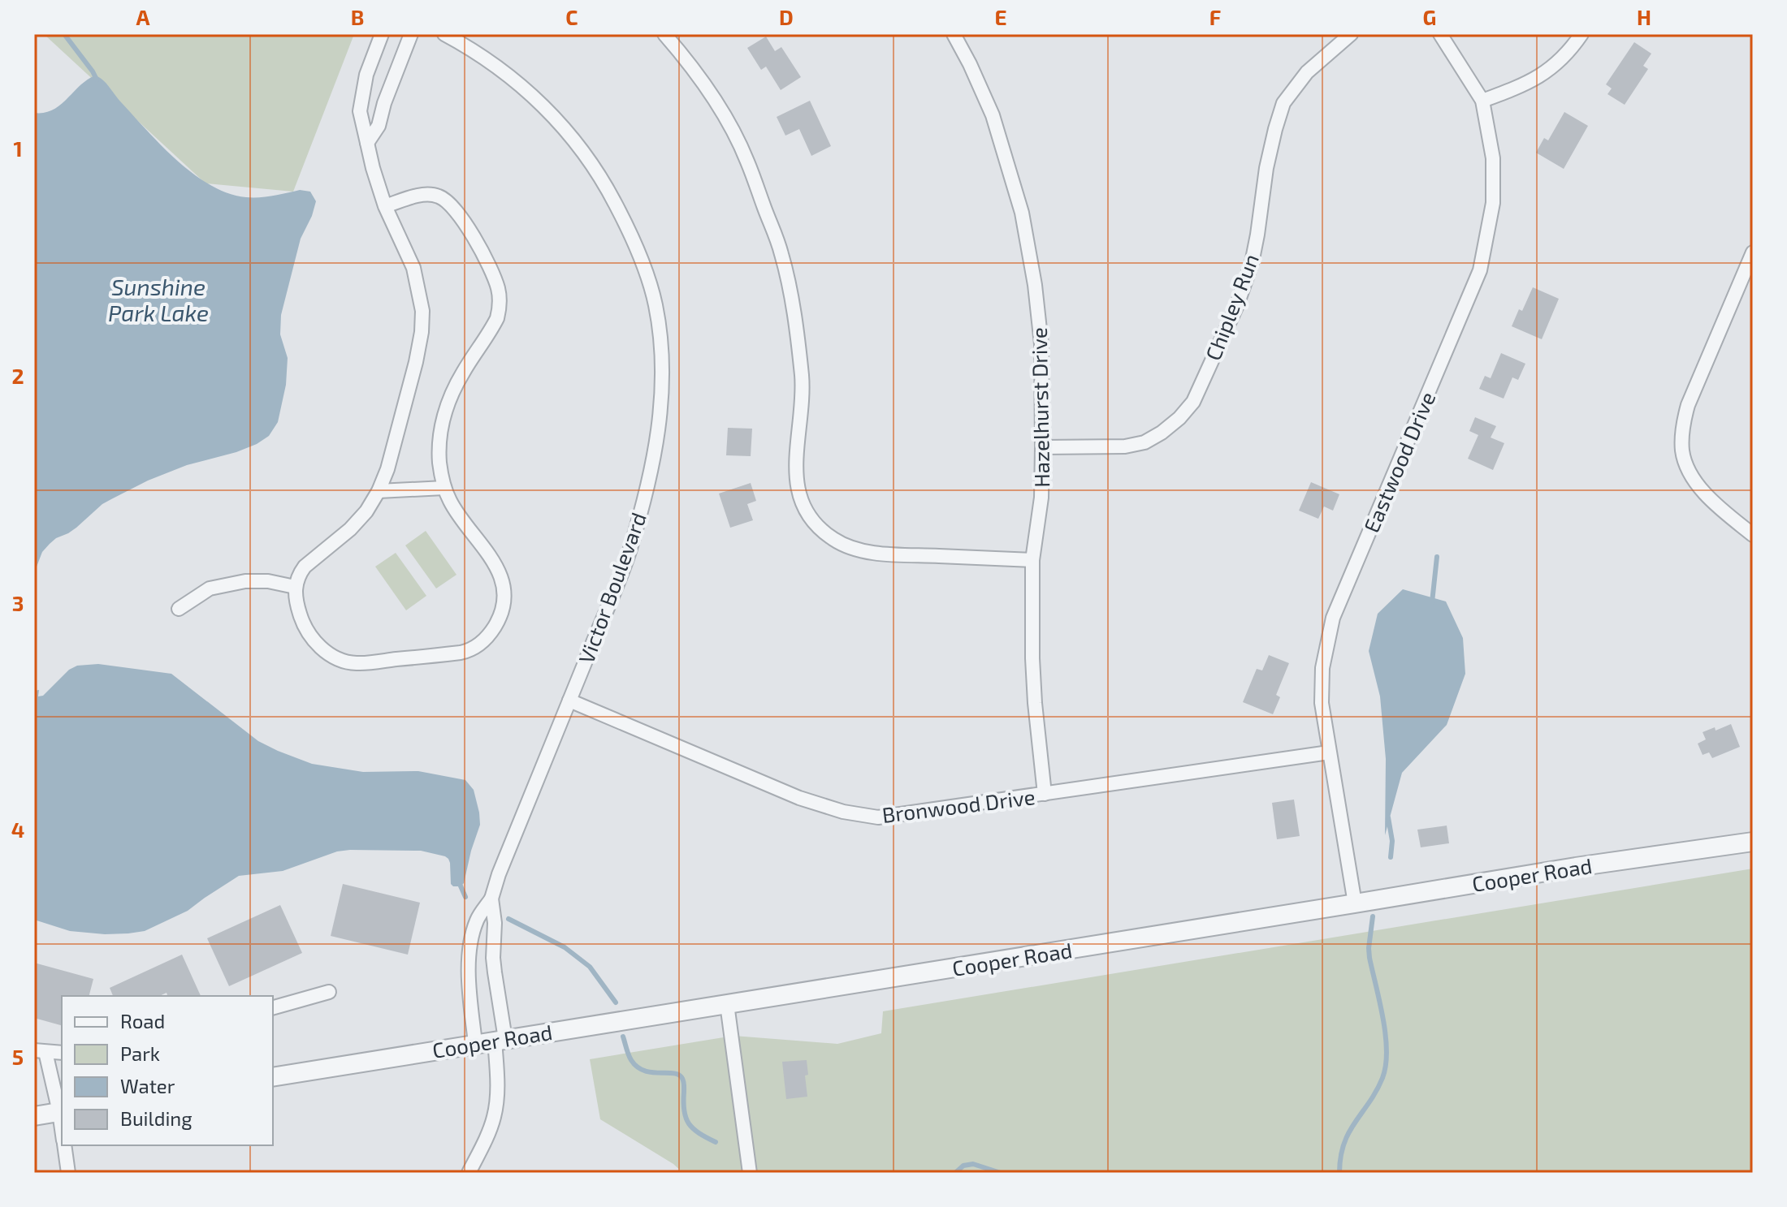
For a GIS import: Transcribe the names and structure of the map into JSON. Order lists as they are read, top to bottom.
{
  "streets": {
    "street": [
      "Chipley Run",
      "Hazelhurst Drive",
      "Eastwood Drive",
      "Victor Boulevard",
      "Bronwood Drive",
      "Cooper Road"
    ]
  },
  "crossings": [
    ["Chipley Run", "Hazelhurst Drive"],
    ["Hazelhurst Drive", "Bronwood Drive"],
    ["Eastwood Drive", "Bronwood Drive"],
    ["Eastwood Drive", "Cooper Road"],
    ["Victor Boulevard", "Bronwood Drive"],
    ["Victor Boulevard", "Cooper Road"]
  ],
  "water": ["Sunshine Park Lake"],
  "legend": [
    "Road",
    "Park",
    "Water",
    "Building"
  ],
  "grid": {
    "columns": [
      "A",
      "B",
      "C",
      "D",
      "E",
      "F",
      "G",
      "H"
    ],
    "rows": [
      "1",
      "2",
      "3",
      "4",
      "5"
    ]
  }
}
